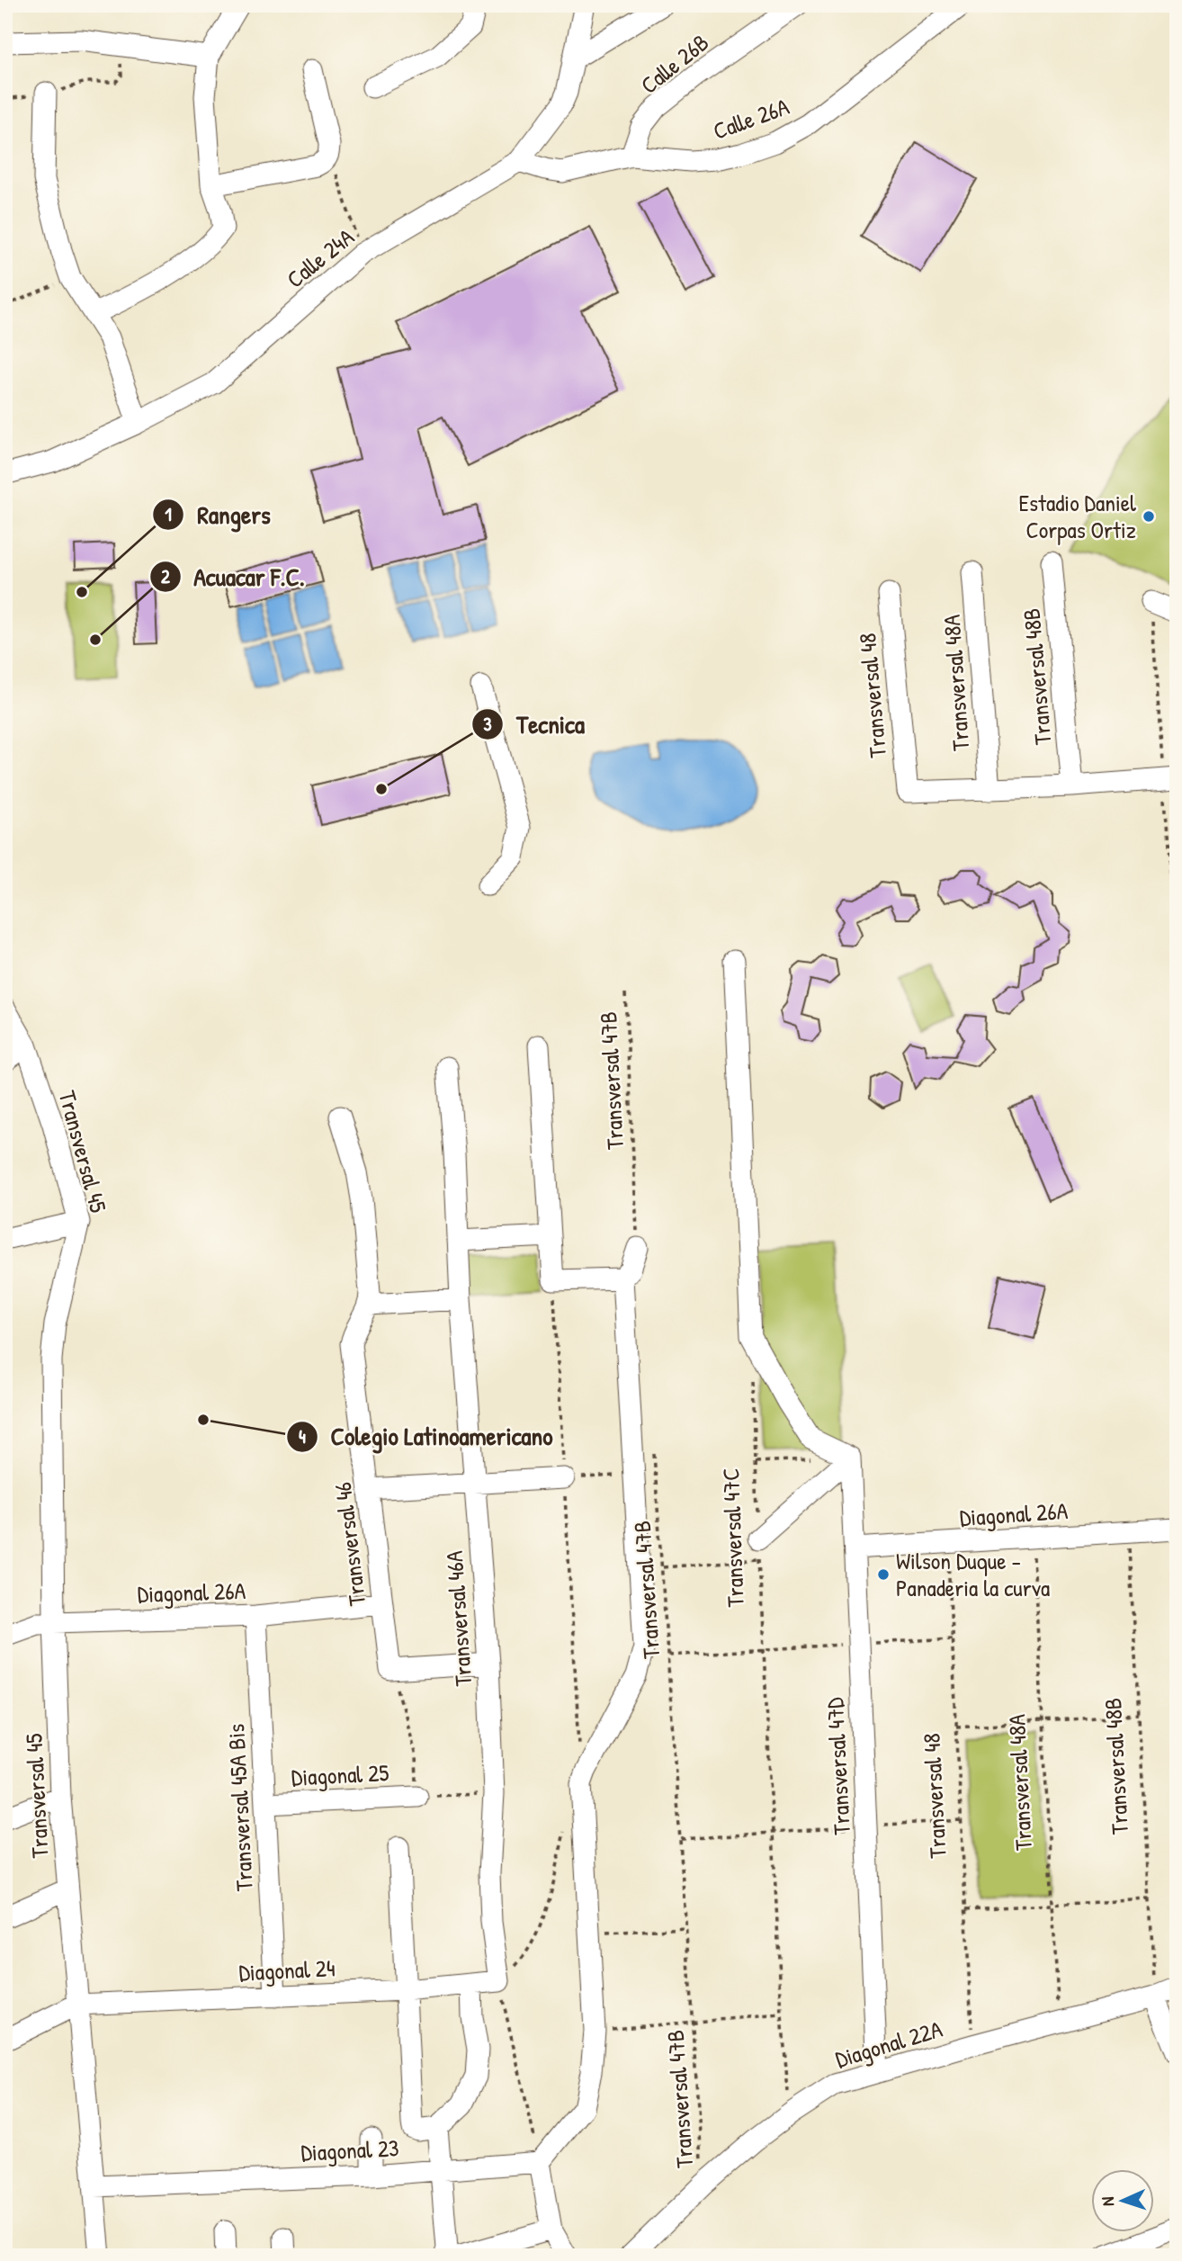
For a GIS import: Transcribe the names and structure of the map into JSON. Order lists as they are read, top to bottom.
{
  "streets": {
    "street": [
      "Calle 26B",
      "Calle 26A",
      "Calle 24A",
      "Transversal 48B",
      "Transversal 48A",
      "Transversal 48",
      "Transversal 45",
      "Diagonal 26A",
      "Transversal 46",
      "Transversal 46A",
      "Transversal 47D",
      "Diagonal 25",
      "Transversal 45A Bis",
      "Diagonal 24",
      "Diagonal 22A",
      "Diagonal 23"
    ],
    "path": ["Transversal 47B", "Transversal 47C"]
  },
  "crossings": [
    ["Calle 26B", "Calle 26A"],
    ["Calle 26A", "Calle 24A"],
    ["Transversal 48B", "Diagonal 26A"],
    ["Transversal 48B", "Diagonal 22A"],
    ["Transversal 48A", "Transversal 48"],
    ["Transversal 48A", "Diagonal 26A"],
    ["Transversal 48A", "Diagonal 22A"],
    ["Transversal 48", "Diagonal 26A"],
    ["Transversal 48", "Diagonal 22A"],
    ["Transversal 47B", "Diagonal 22A"],
    ["Transversal 45", "Diagonal 26A"],
    ["Transversal 45", "Diagonal 24"],
    ["Transversal 45", "Diagonal 23"],
    ["Diagonal 26A", "Transversal 46"],
    ["Diagonal 26A", "Transversal 47D"],
    ["Diagonal 26A", "Transversal 45A Bis"],
    ["Transversal 47C", "Diagonal 22A"],
    ["Transversal 46A", "Diagonal 24"],
    ["Transversal 47D", "Diagonal 22A"],
    ["Diagonal 25", "Transversal 45A Bis"],
    ["Transversal 45A Bis", "Diagonal 24"]
  ],
  "places": [
    "Estadio Daniel Corpas Ortiz",
    "Rangers",
    "Acuacar F.C.",
    "Tecnica",
    "Colegio Latinoamericano",
    "Wilson Duque - Panaderia la curva"
  ],
  "north": "left"
}
